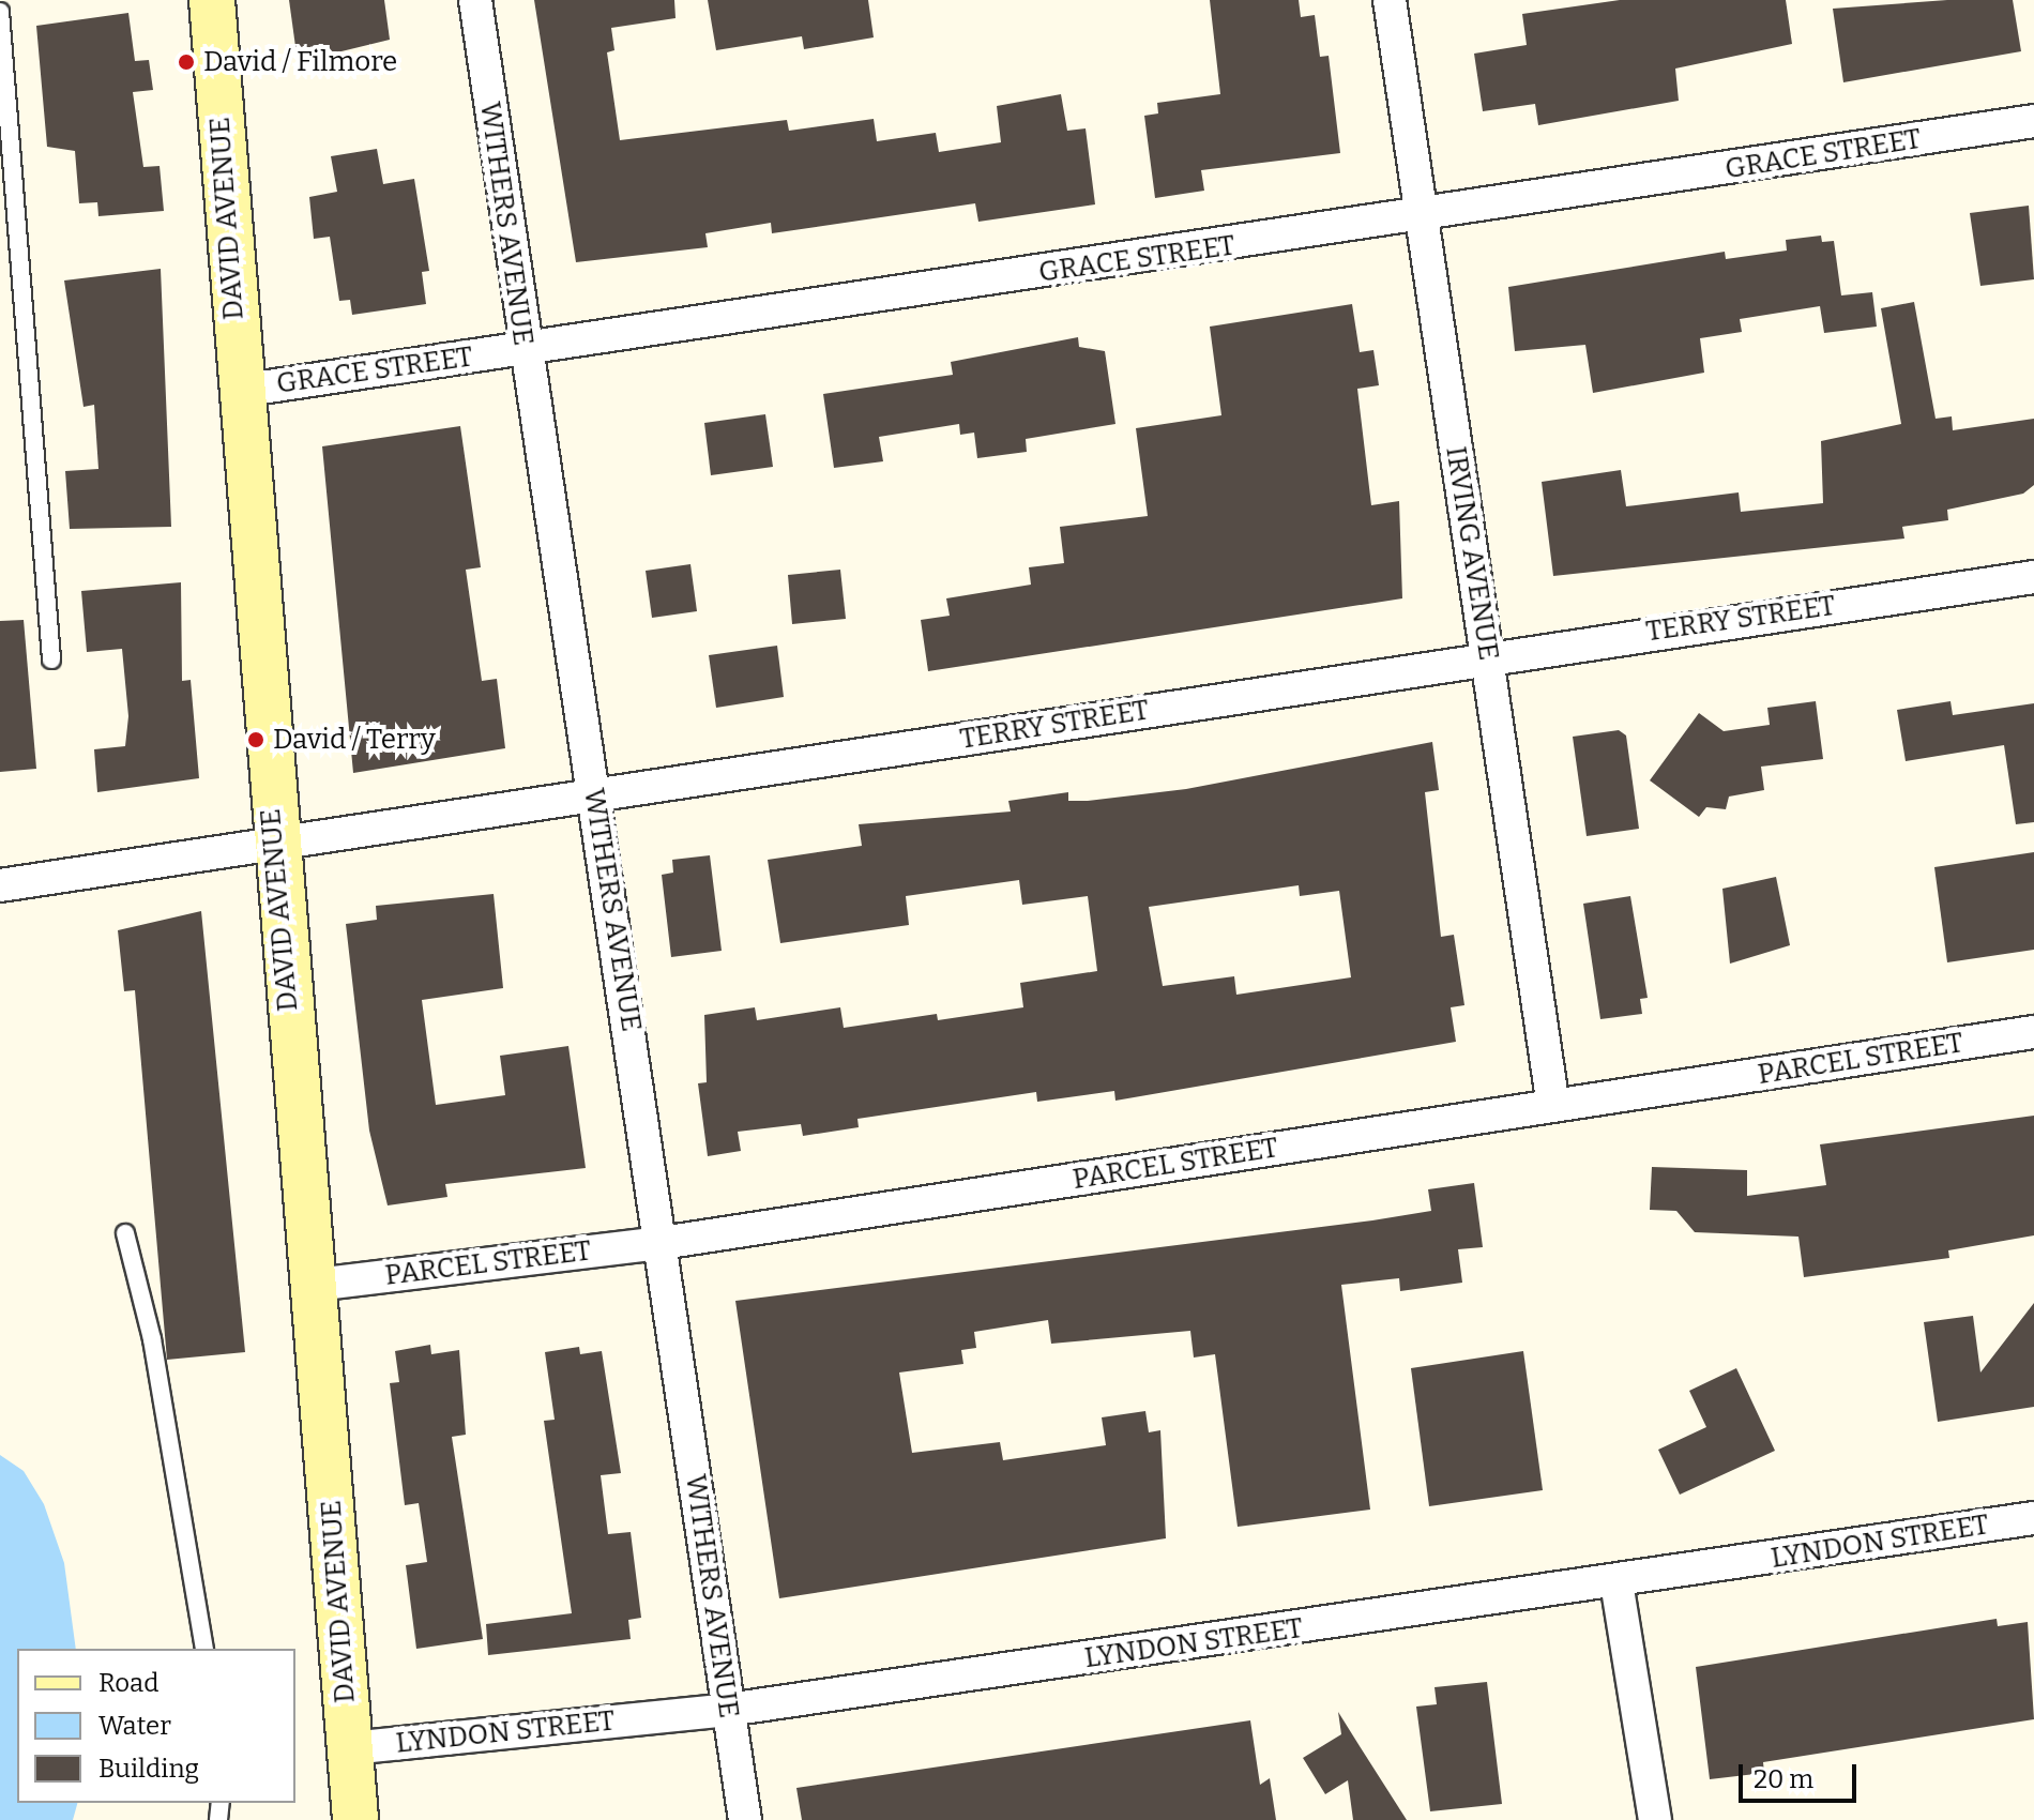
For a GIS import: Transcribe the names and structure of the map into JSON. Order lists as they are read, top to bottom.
{
  "streets": {
    "main road": ["DAVID AVENUE"],
    "street": [
      "GRACE STREET",
      "WITHERS AVENUE",
      "IRVING AVENUE",
      "TERRY STREET",
      "PARCEL STREET",
      "LYNDON STREET"
    ]
  },
  "crossings": [
    ["GRACE STREET", "DAVID AVENUE"],
    ["GRACE STREET", "WITHERS AVENUE"],
    ["GRACE STREET", "IRVING AVENUE"],
    ["DAVID AVENUE", "TERRY STREET"],
    ["DAVID AVENUE", "PARCEL STREET"],
    ["DAVID AVENUE", "LYNDON STREET"],
    ["WITHERS AVENUE", "TERRY STREET"],
    ["WITHERS AVENUE", "PARCEL STREET"],
    ["WITHERS AVENUE", "LYNDON STREET"],
    ["IRVING AVENUE", "TERRY STREET"],
    ["IRVING AVENUE", "PARCEL STREET"]
  ],
  "places": ["David / Filmore", "David / Terry"],
  "legend": ["Road", "Water", "Building"],
  "scale_bar": "20 m"
}
